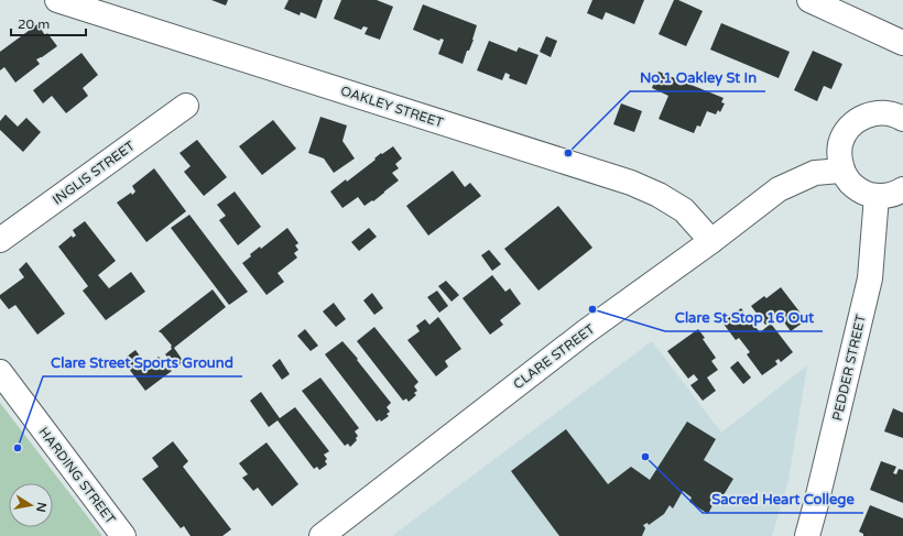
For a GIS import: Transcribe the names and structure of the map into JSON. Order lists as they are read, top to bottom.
{
  "streets": {
    "street": [
      "OAKLEY STREET",
      "INGLIS STREET",
      "CLARE STREET",
      "PEDDER STREET",
      "HARDING STREET"
    ]
  },
  "crossings": [
    ["OAKLEY STREET", "CLARE STREET"]
  ],
  "places": [
    "No.1 Oakley St In",
    "Clare St Stop 16 Out",
    "Clare Street Sports Ground",
    "Sacred Heart College"
  ],
  "scale_bar": "20 m",
  "north": "right"
}
